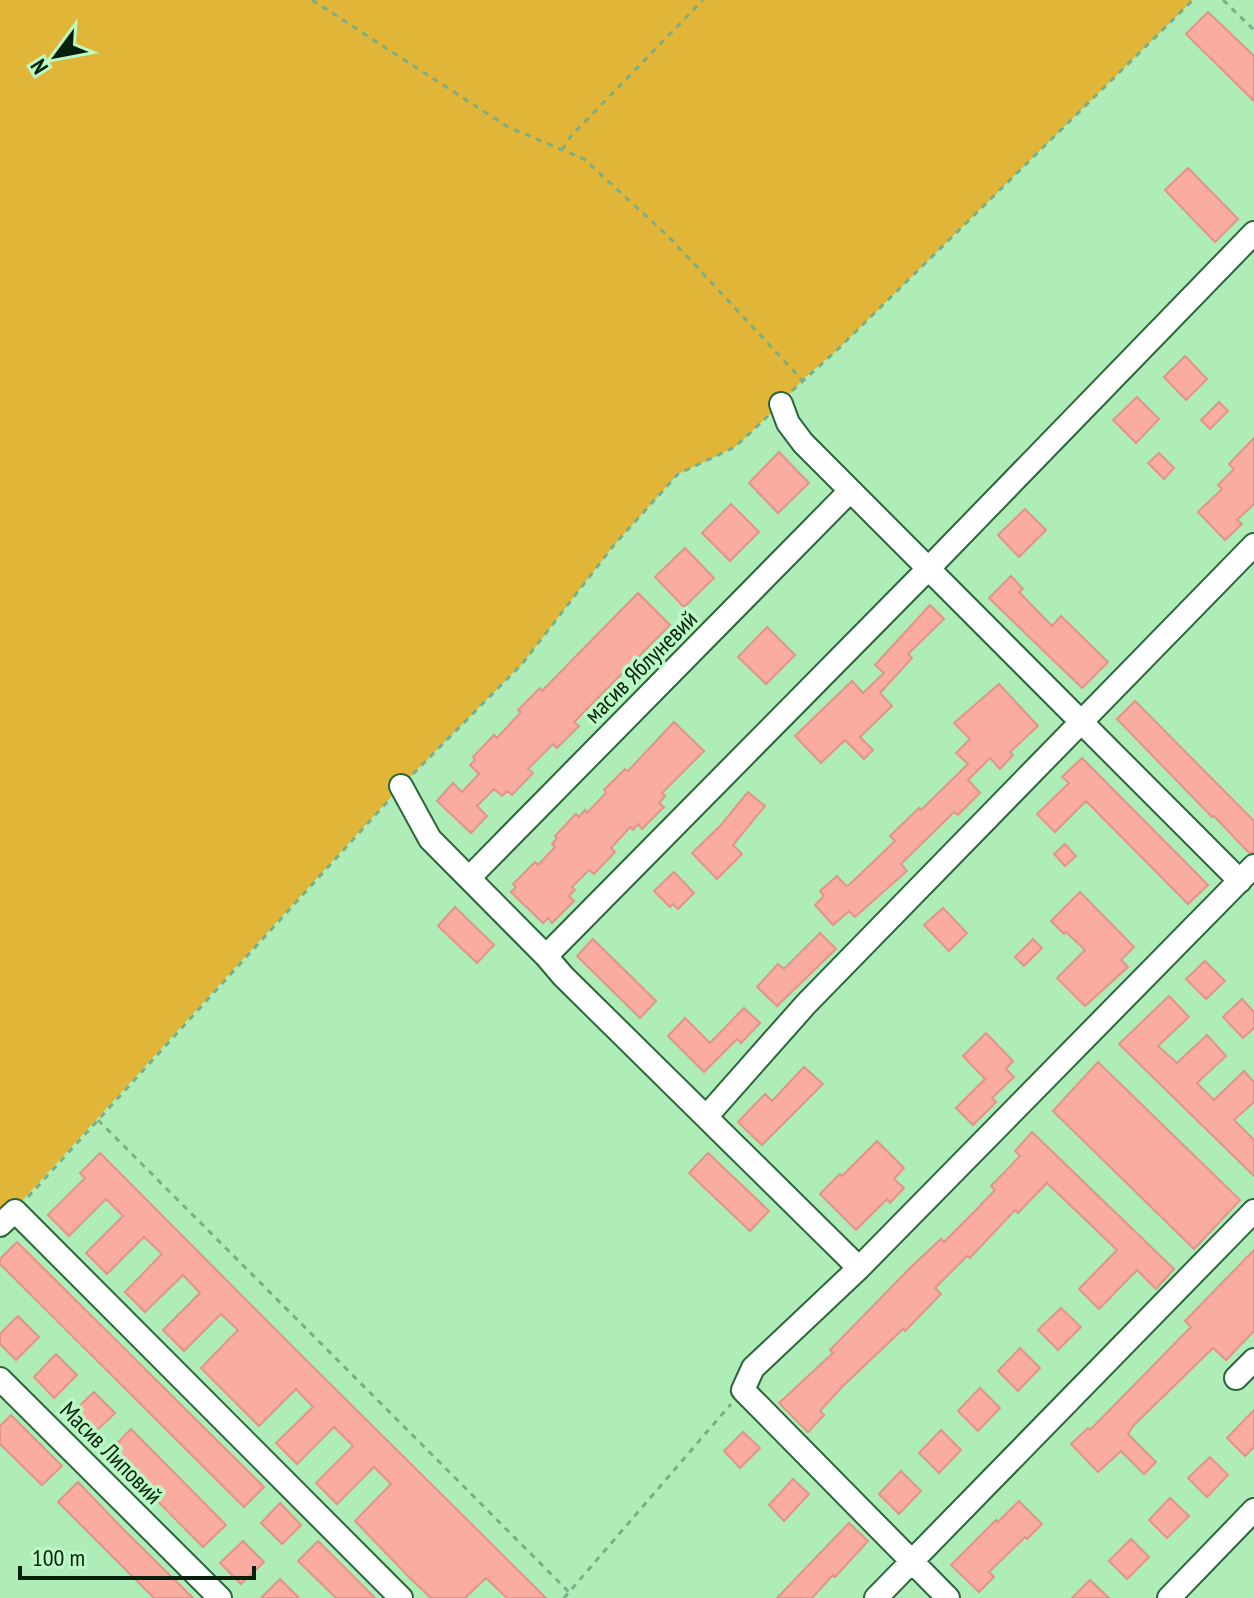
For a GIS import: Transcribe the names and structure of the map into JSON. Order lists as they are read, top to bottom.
{
  "streets": {
    "street": ["масив Яблуневий", "Масив Липовий"]
  },
  "scale_bar": "100 m",
  "north": "bottom left"
}
